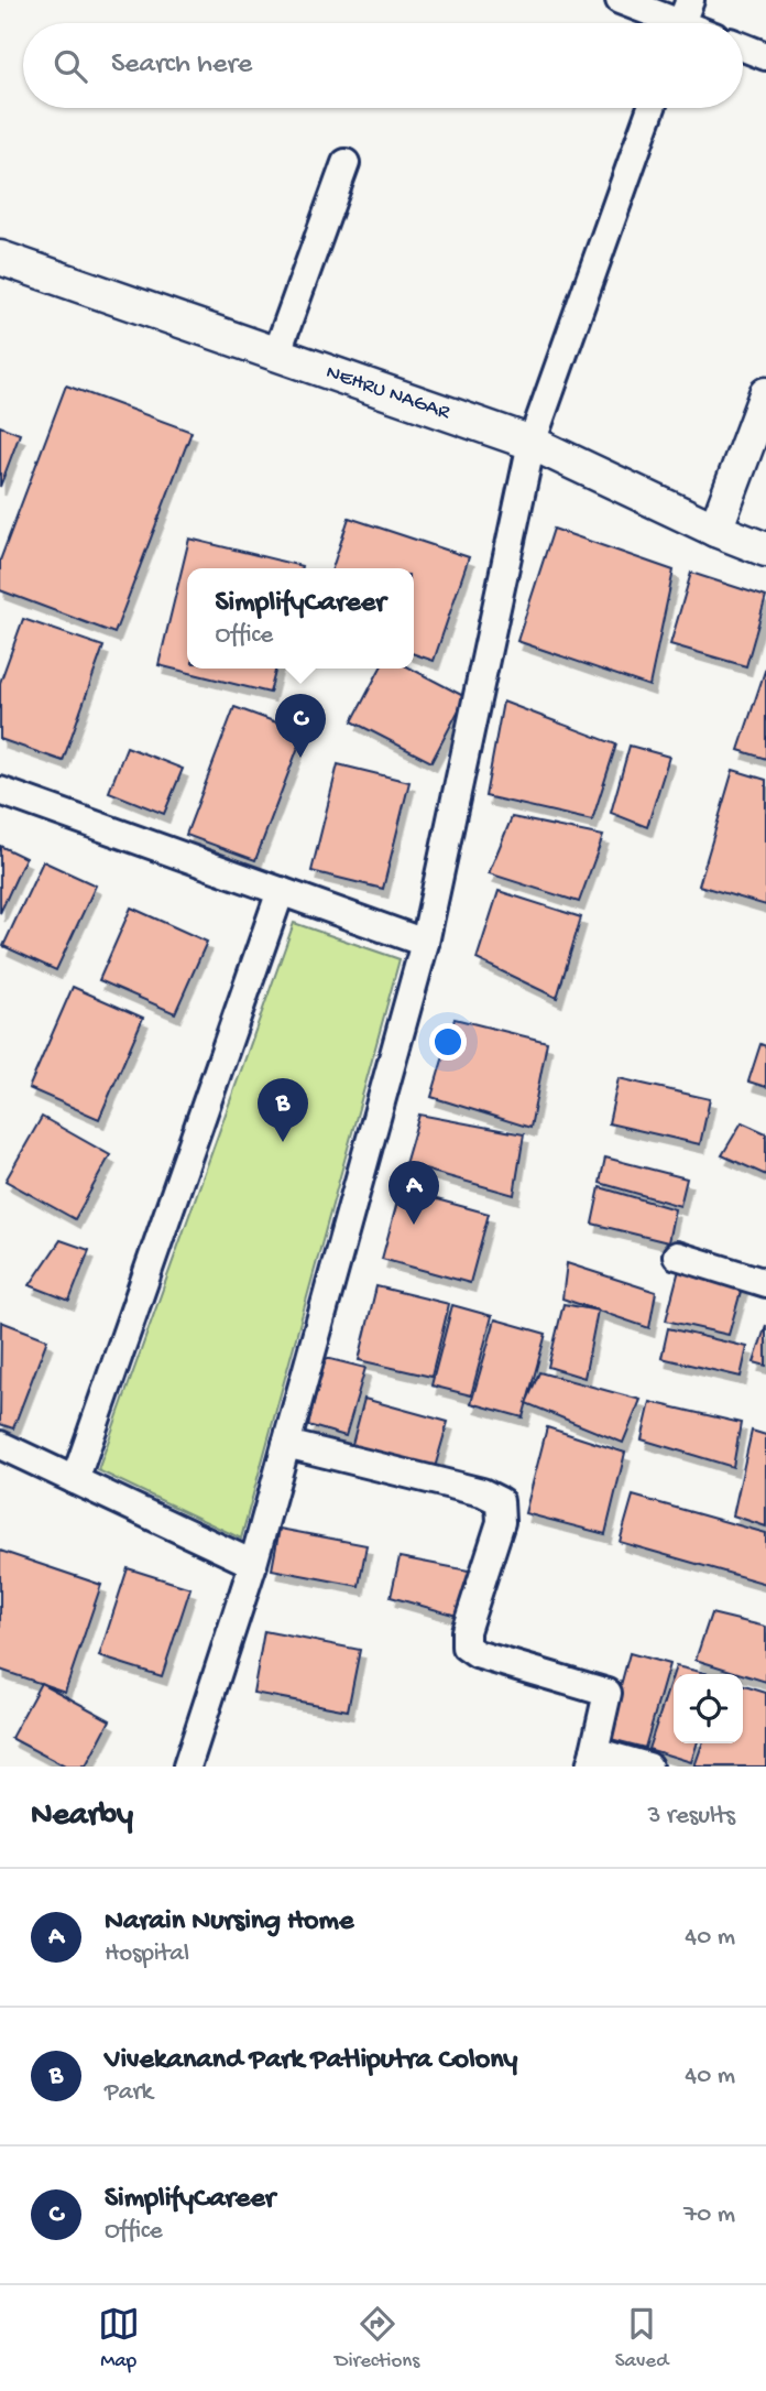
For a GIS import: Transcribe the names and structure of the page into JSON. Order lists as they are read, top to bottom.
{
  "streets": {
    "street": ["NEHRU NAGAR"]
  },
  "page": {
    "search": "Search here",
    "popup": ["SimplifyCareer", "Office"],
    "pins": ["C", "B", "A"],
    "heading": ["Nearby", "3 results"],
    "list": [
      {
        "mark": "A",
        "name": "Narain Nursing Home",
        "note": "Hospital",
        "value": "40 m"
      },
      {
        "mark": "B",
        "name": "Vivekanand Park Patliputra Colony",
        "note": "Park",
        "value": "40 m"
      },
      {
        "mark": "C",
        "name": "SimplifyCareer",
        "note": "Office",
        "value": "70 m"
      }
    ],
    "nav": ["Map", "Directions", "Saved"]
  }
}
